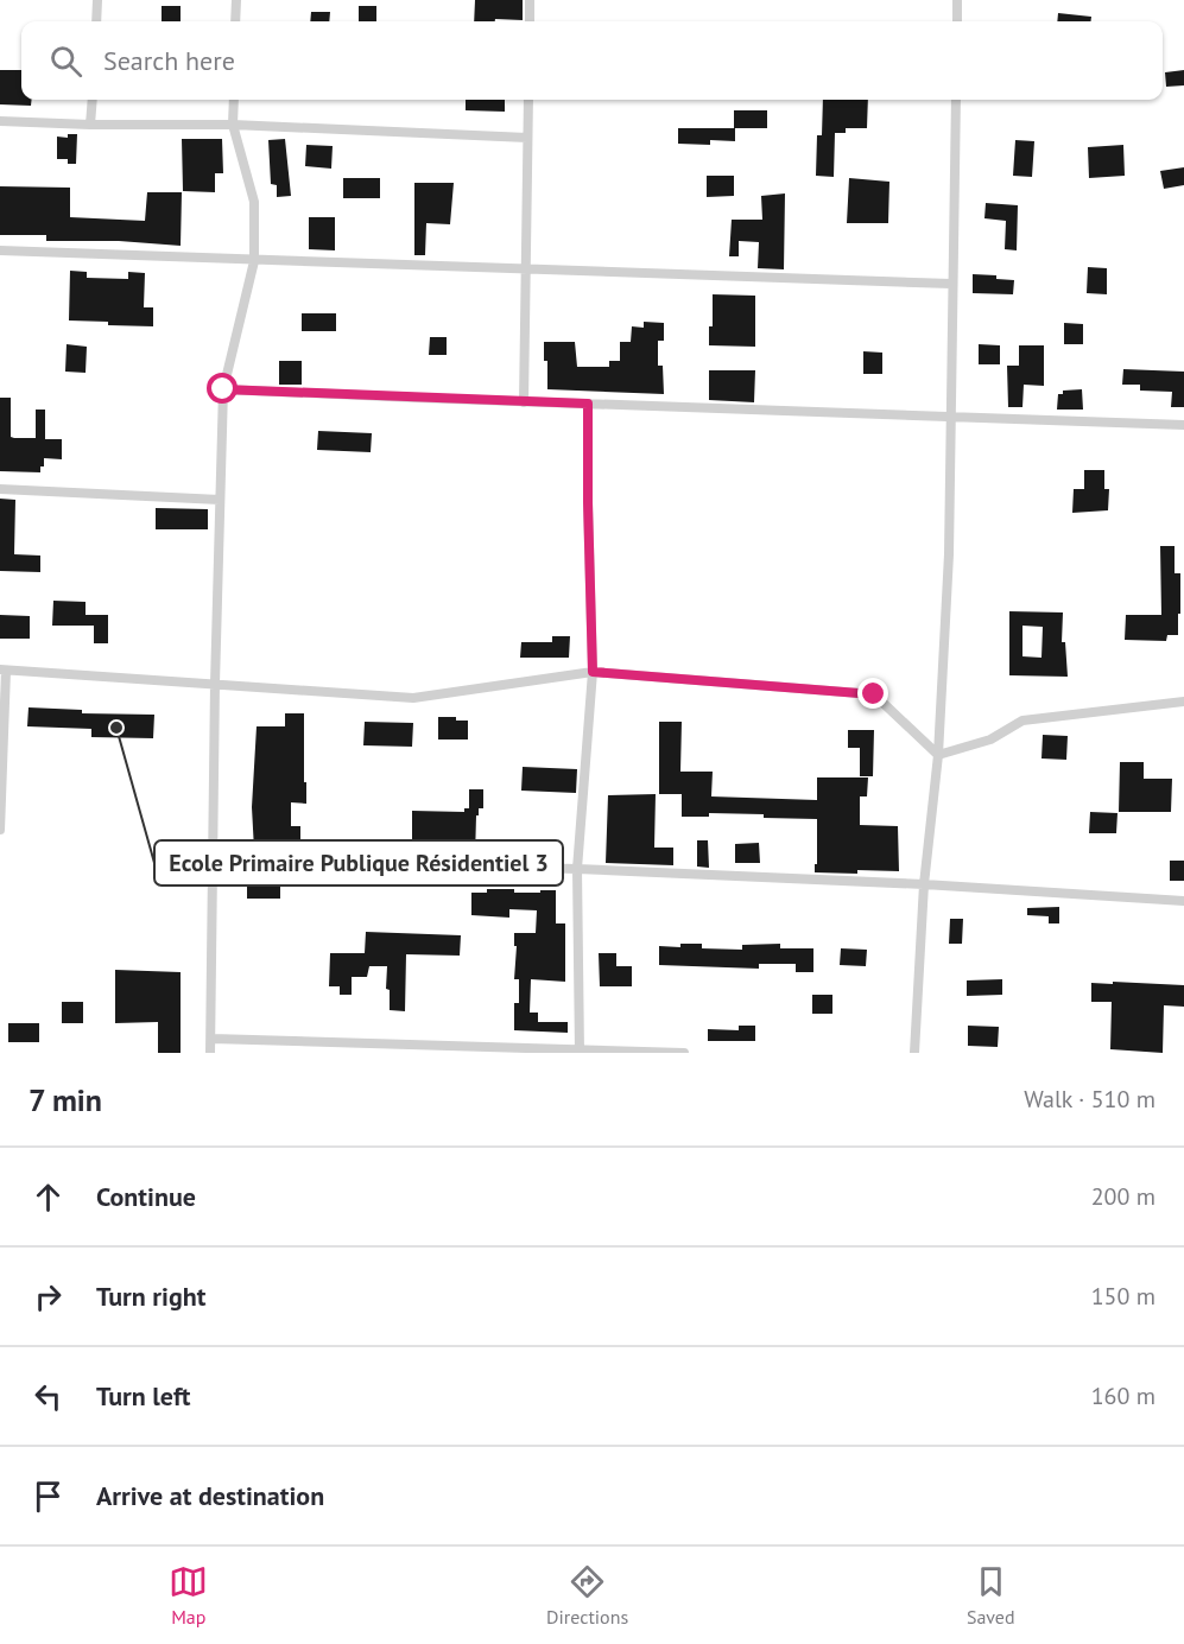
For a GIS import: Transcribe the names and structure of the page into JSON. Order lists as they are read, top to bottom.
{
  "places": ["Ecole Primaire Publique Résidentiel 3"],
  "page": {
    "search": "Search here",
    "heading": ["7 min", "Walk · 510 m"],
    "list": [
      ["Continue", "200 m"],
      ["Turn right", "150 m"],
      ["Turn left", "160 m"],
      "Arrive at destination"
    ],
    "nav": ["Map", "Directions", "Saved"]
  }
}
